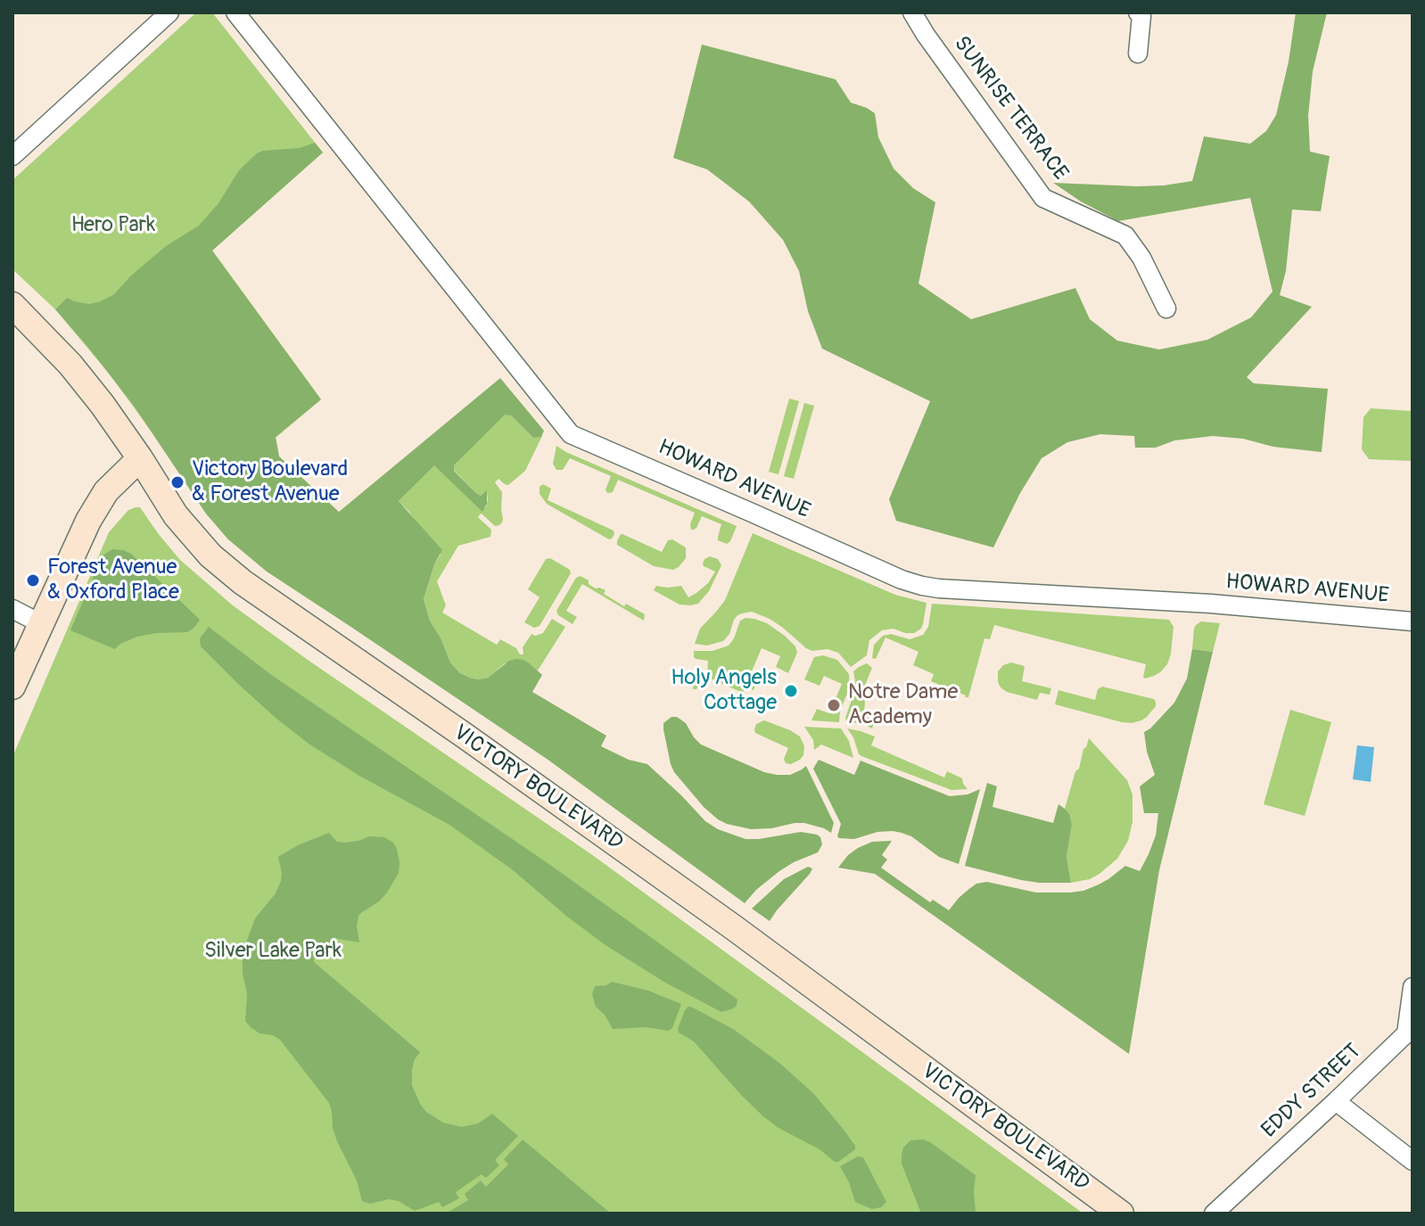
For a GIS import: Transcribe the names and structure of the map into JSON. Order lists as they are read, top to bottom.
{
  "streets": {
    "main road": ["VICTORY BOULEVARD"],
    "street": ["SUNRISE TERRACE", "HOWARD AVENUE", "EDDY STREET"]
  },
  "parks": ["Hero Park", "Silver Lake Park"],
  "places": [
    "Victory Boulevard & Forest Avenue",
    "Forest Avenue & Oxford Place",
    "Holy Angels Cottage",
    "Notre Dame Academy"
  ]
}
